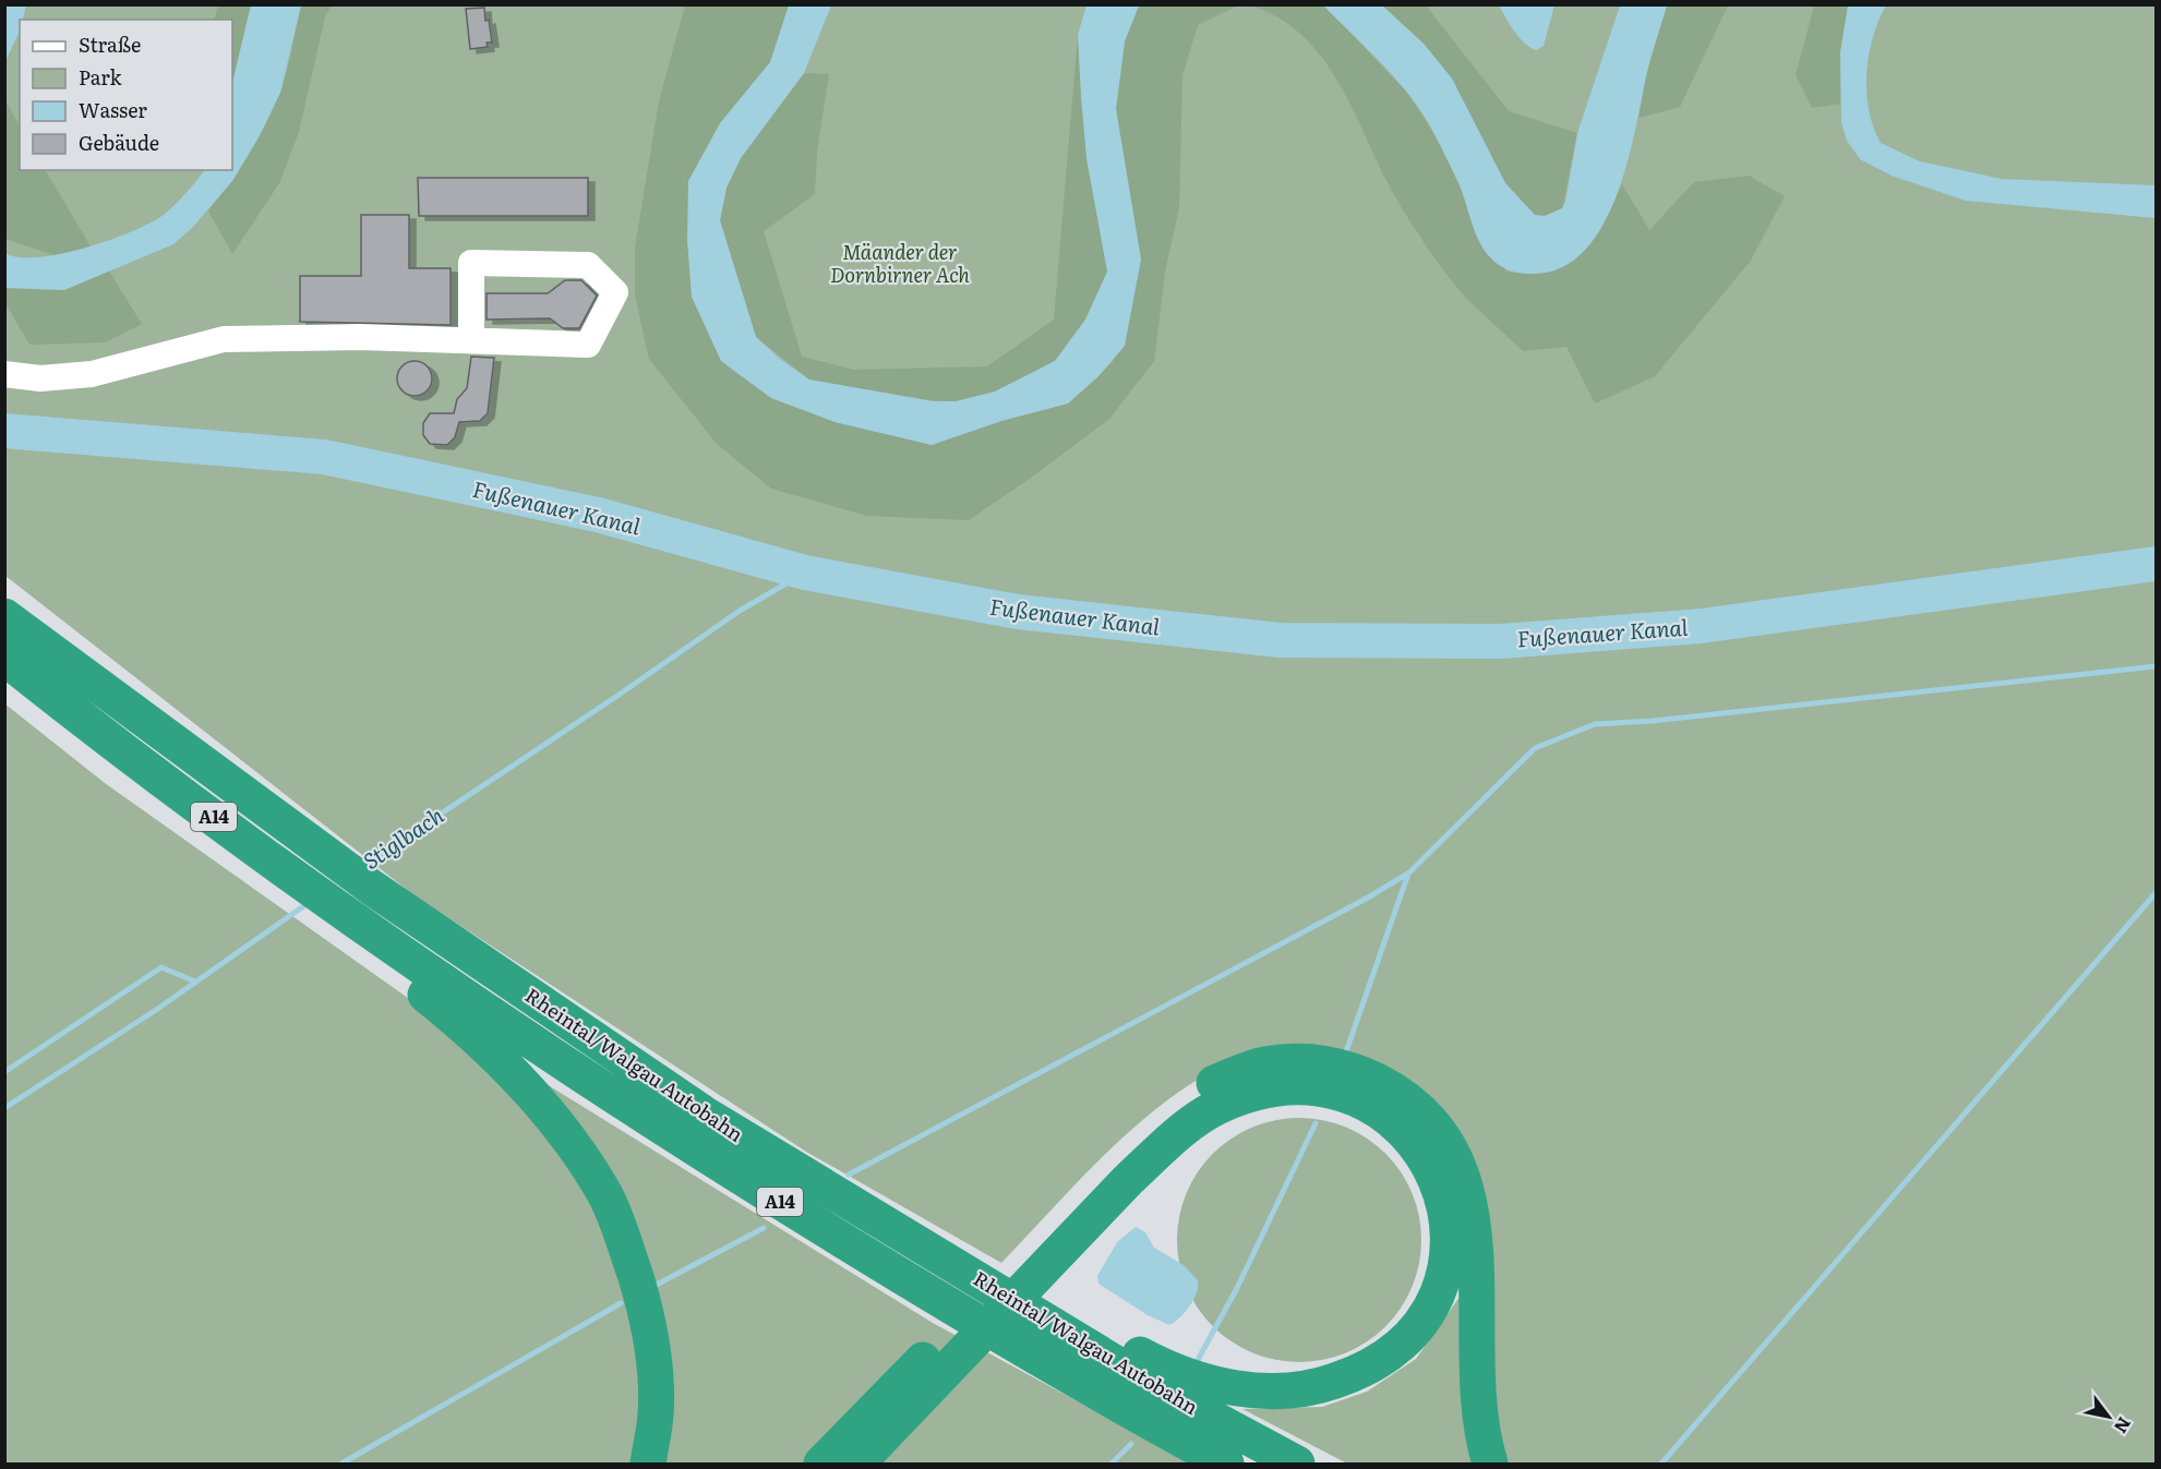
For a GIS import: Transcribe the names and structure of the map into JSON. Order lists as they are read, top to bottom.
{
  "streets": {
    "highway": ["A14", "Rheintal/Walgau Autobahn"]
  },
  "water": ["Fußenauer Kanal", "Stiglbach"],
  "parks": ["Mäander der Dornbirner Ach"],
  "legend": [
    "Straße",
    "Park",
    "Wasser",
    "Gebäude"
  ],
  "north": "bottom right"
}
